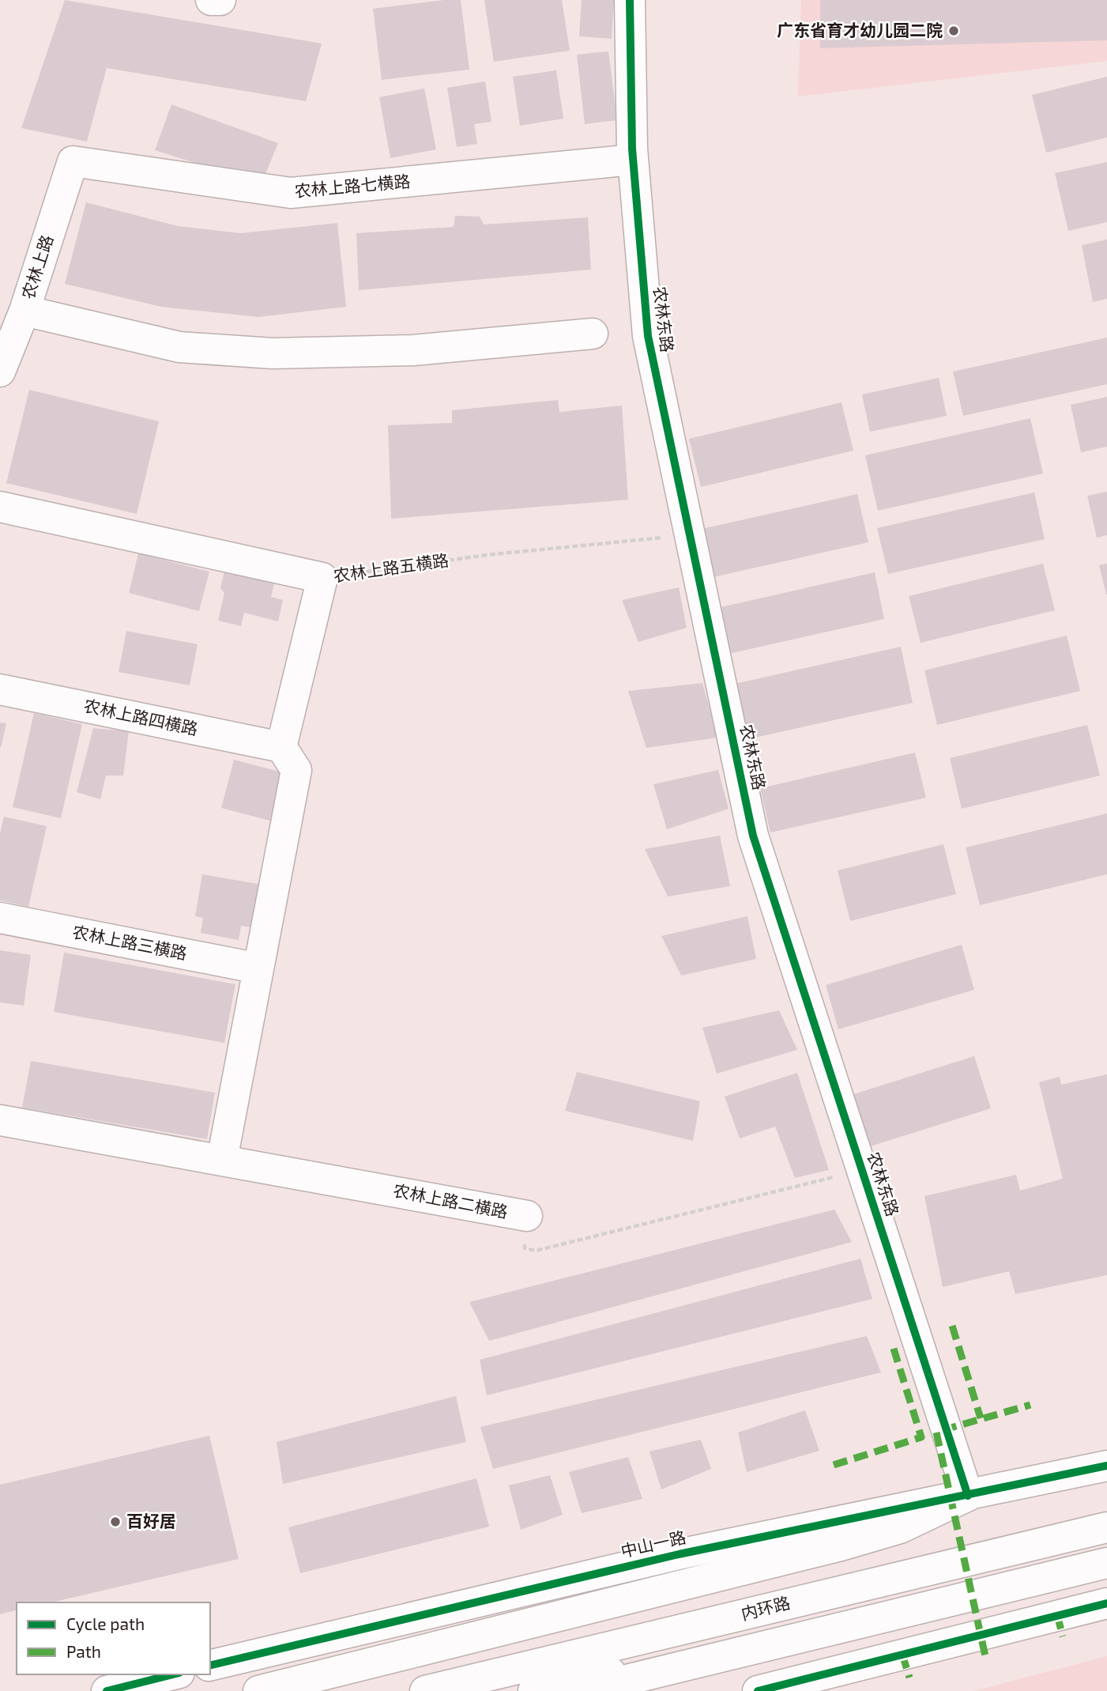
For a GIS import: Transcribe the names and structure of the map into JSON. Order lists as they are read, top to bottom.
{
  "streets": {
    "main road": [
      "农林上路七横路",
      "农林上路",
      "农林东路",
      "农林上路五横路",
      "农林上路四横路",
      "农林上路三横路",
      "农林上路二横路",
      "中山一路",
      "内环路"
    ]
  },
  "crossings": [
    ["农林上路七横路", "农林上路"],
    ["农林上路七横路", "农林东路"],
    ["农林东路", "农林上路五横路"],
    ["农林东路", "农林上路二横路"],
    ["农林东路", "中山一路"]
  ],
  "places": ["广东省育才幼儿园二院", "百好居"],
  "legend": ["Cycle path", "Path"]
}
